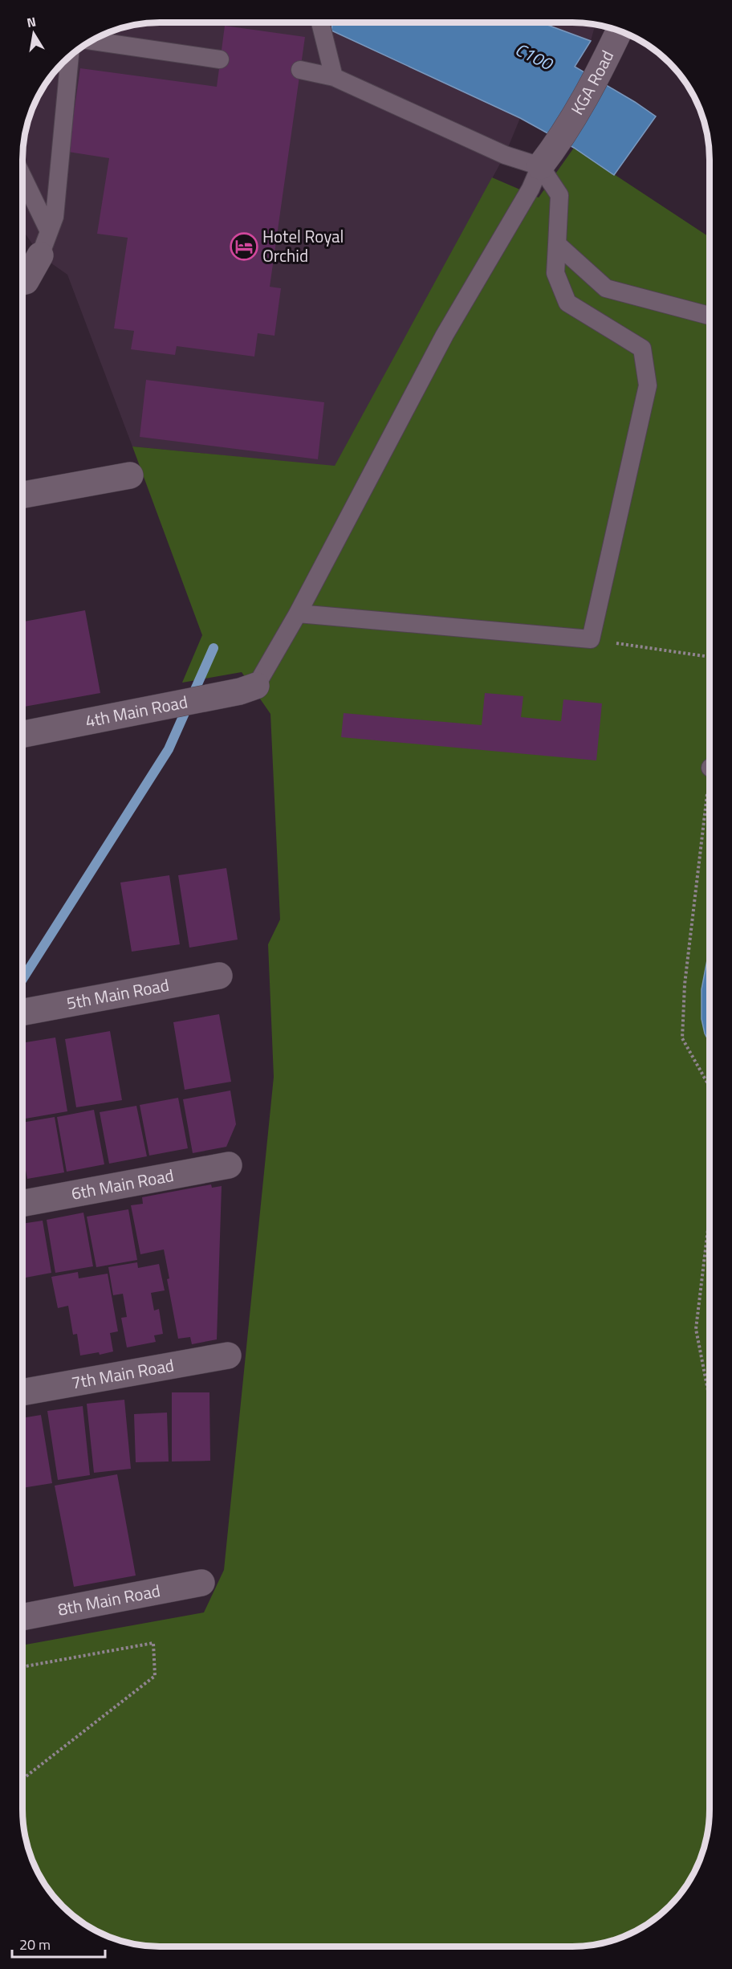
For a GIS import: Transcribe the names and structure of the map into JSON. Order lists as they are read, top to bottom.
{
  "streets": {
    "street": [
      "KGA Road",
      "4th Main Road",
      "5th Main Road",
      "6th Main Road",
      "7th Main Road",
      "8th Main Road"
    ]
  },
  "water": ["C100"],
  "places": {
    "hotel": ["Hotel Royal Orchid"]
  },
  "scale_bar": "20 m",
  "north": "top"
}
